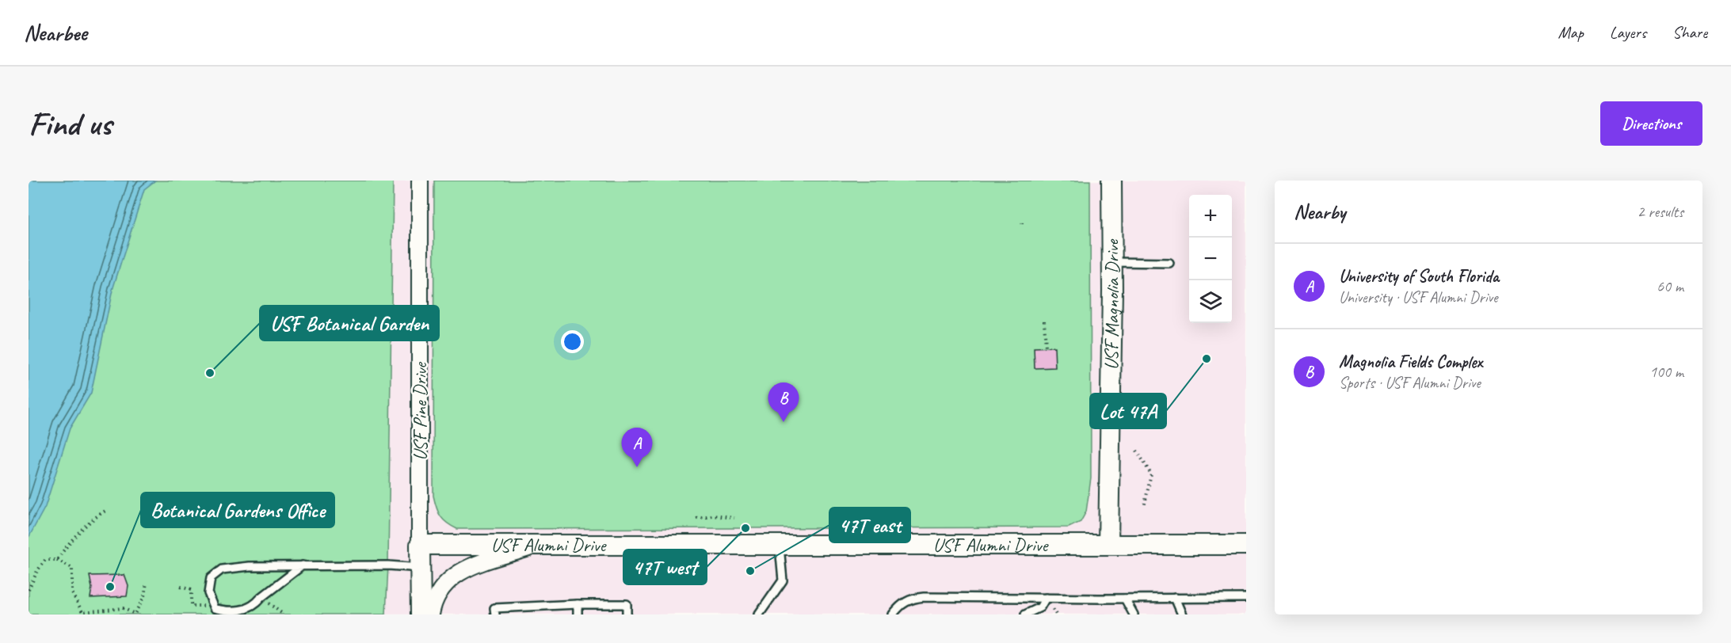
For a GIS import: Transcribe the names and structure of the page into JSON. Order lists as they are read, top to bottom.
{
  "streets": {
    "street": ["USF Magnolia Drive", "USF Pine Drive", "USF Alumni Drive"]
  },
  "crossings": [
    ["USF Magnolia Drive", "USF Alumni Drive"],
    ["USF Pine Drive", "USF Alumni Drive"]
  ],
  "places": [
    "Lot 47A",
    "USF Botanical Garden",
    "47T west",
    "47T east",
    "Botanical Gardens Office"
  ],
  "page": {
    "header": "Nearbee",
    "nav": ["Map", "Layers", "Share"],
    "buttons": "Directions",
    "title": "Find us",
    "heading": ["Nearby", "2 results"],
    "map_buttons": ["+", "−"],
    "list": [
      {
        "mark": "A",
        "name": "University of South Florida",
        "note": "University · USF Alumni Drive",
        "value": "60 m"
      },
      {
        "mark": "B",
        "name": "Magnolia Fields Complex",
        "note": "Sports · USF Alumni Drive",
        "value": "100 m"
      }
    ],
    "pins": ["B", "A"]
  }
}
